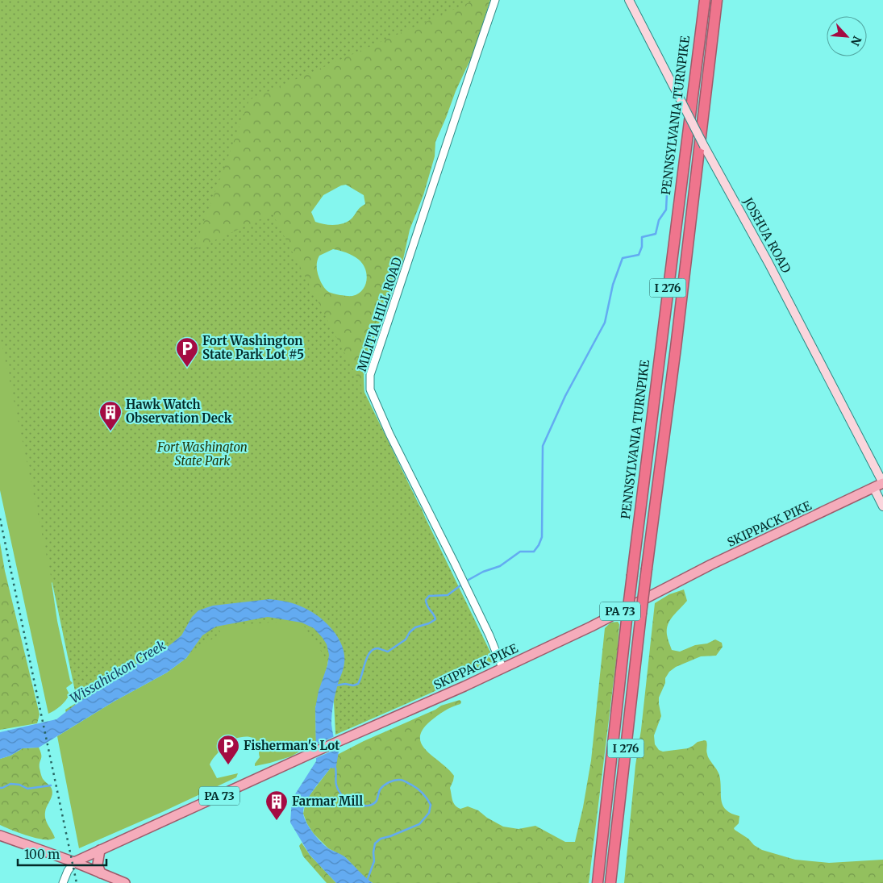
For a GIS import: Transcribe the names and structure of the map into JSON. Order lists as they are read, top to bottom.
{
  "streets": {
    "highway": ["PENNSYLVANIA TURNPIKE", "I 276"],
    "main road": ["JOSHUA ROAD", "SKIPPACK PIKE", "PA 73"],
    "street": ["MILITIA HILL ROAD"]
  },
  "crossings": [
    ["JOSHUA ROAD", "SKIPPACK PIKE"],
    ["MILITIA HILL ROAD", "SKIPPACK PIKE"]
  ],
  "water": ["Wissahickon Creek"],
  "parks": ["Fort Washington State Park"],
  "places": {
    "parking": ["Fort Washington State Park Lot #5", "Fisherman's Lot"],
    "building": ["Hawk Watch Observation Deck", "Farmar Mill"]
  },
  "scale_bar": "100 m",
  "north": "bottom right"
}
